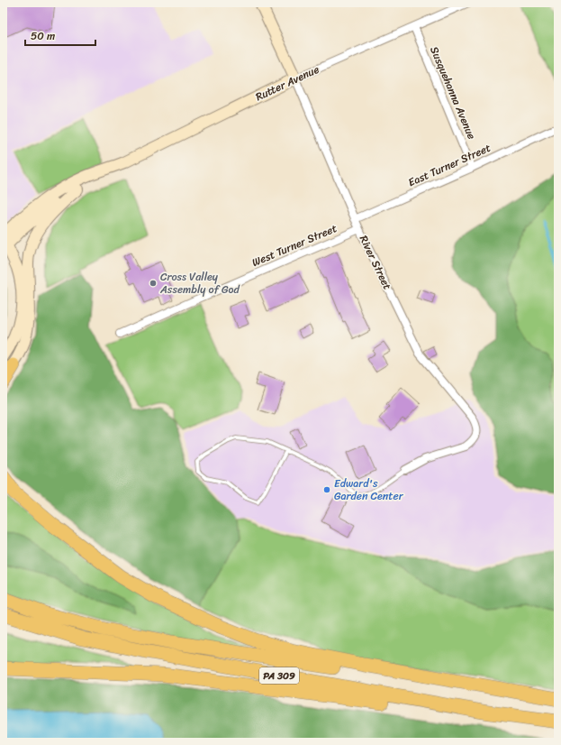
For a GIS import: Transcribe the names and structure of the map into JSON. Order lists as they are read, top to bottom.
{
  "streets": {
    "highway": ["PA 309"],
    "street": [
      "Rutter Avenue",
      "Susquehanna Avenue",
      "East Turner Street",
      "West Turner Street",
      "River Street"
    ]
  },
  "crossings": [
    ["Rutter Avenue", "Susquehanna Avenue"],
    ["Rutter Avenue", "River Street"],
    ["Susquehanna Avenue", "East Turner Street"],
    ["East Turner Street", "River Street"],
    ["West Turner Street", "River Street"]
  ],
  "places": ["Cross Valley Assembly of God", "Edward's Garden Center"],
  "scale_bar": "50 m"
}
